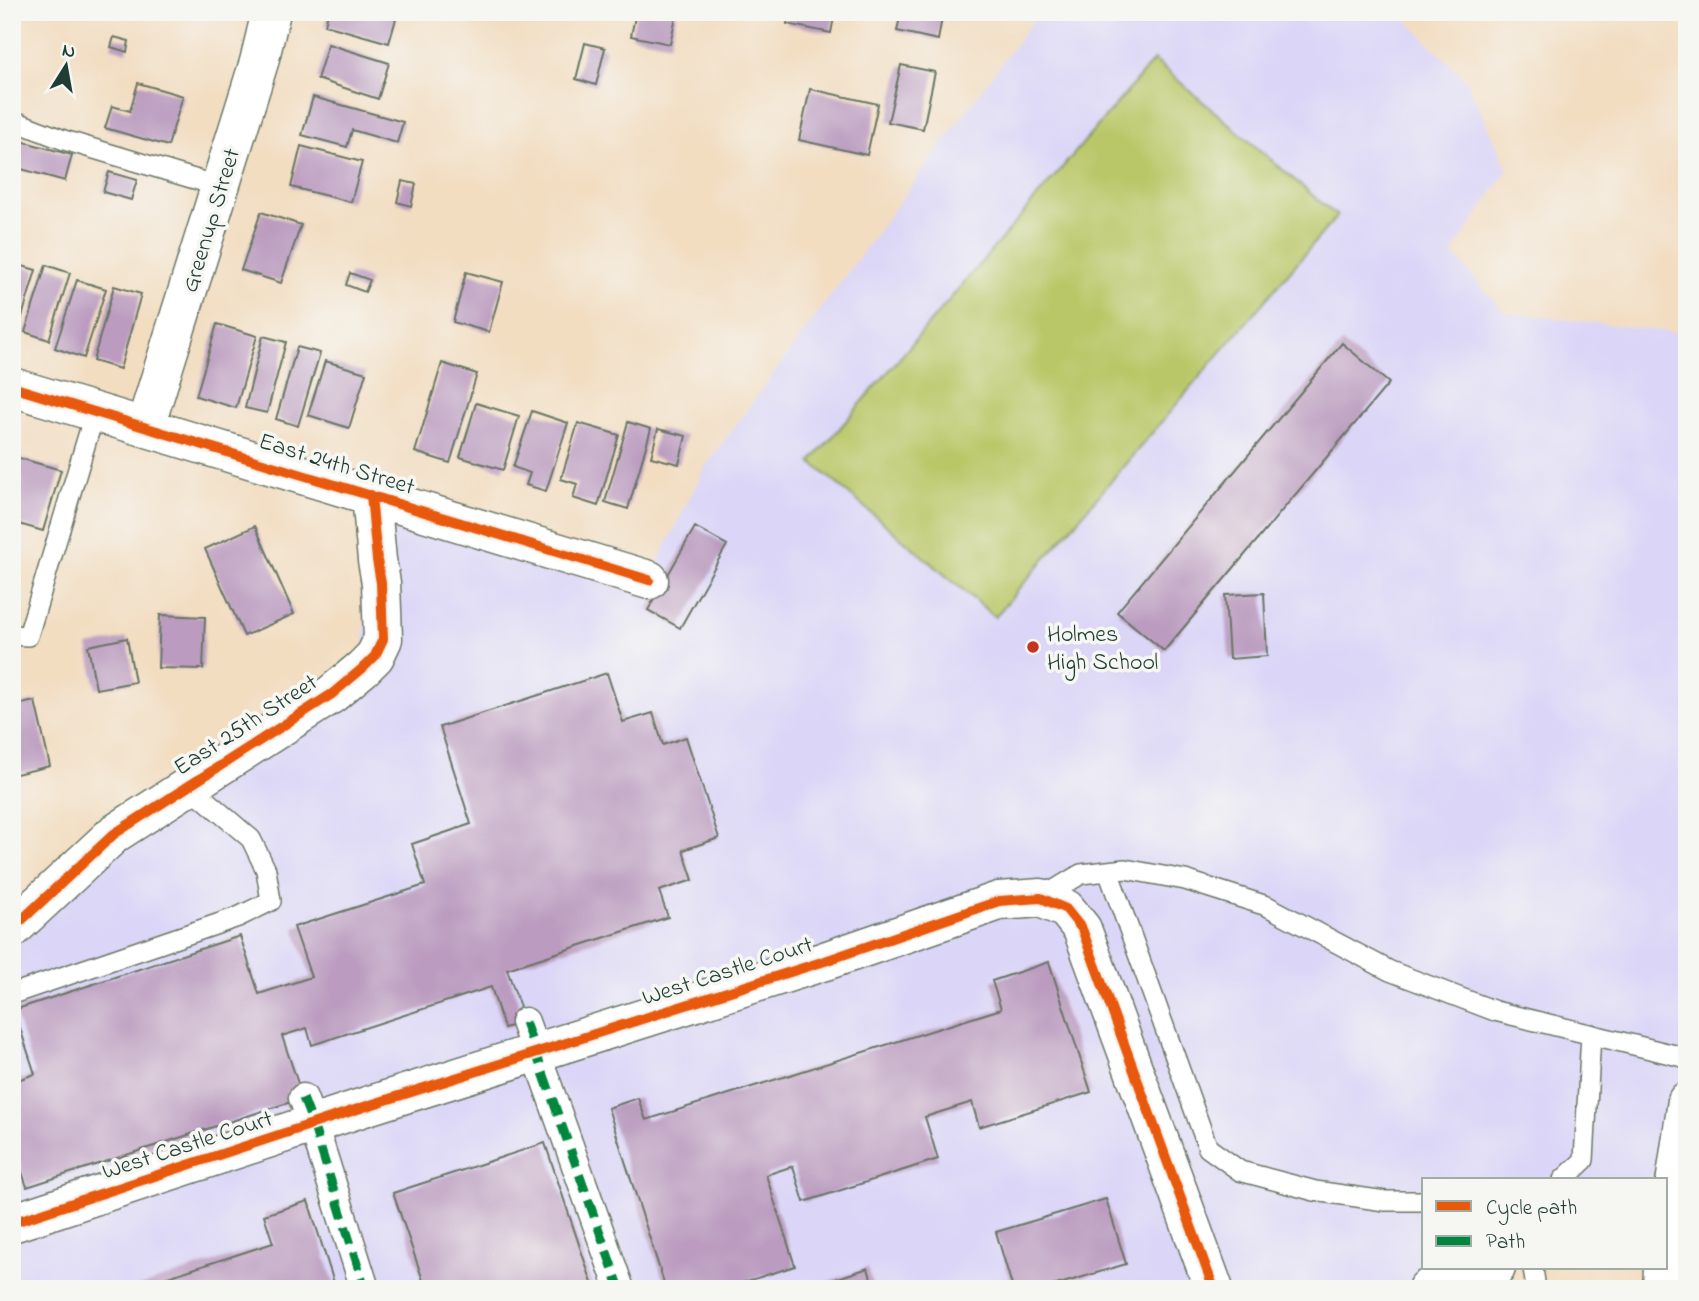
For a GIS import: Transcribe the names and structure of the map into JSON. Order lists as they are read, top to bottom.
{
  "streets": {
    "street": [
      "Greenup Street",
      "East 24th Street",
      "East 25th Street",
      "West Castle Court"
    ]
  },
  "crossings": [
    ["Greenup Street", "East 24th Street"],
    ["East 24th Street", "East 25th Street"]
  ],
  "places": ["Holmes High School"],
  "legend": ["Cycle path", "Path"],
  "north": "top"
}
